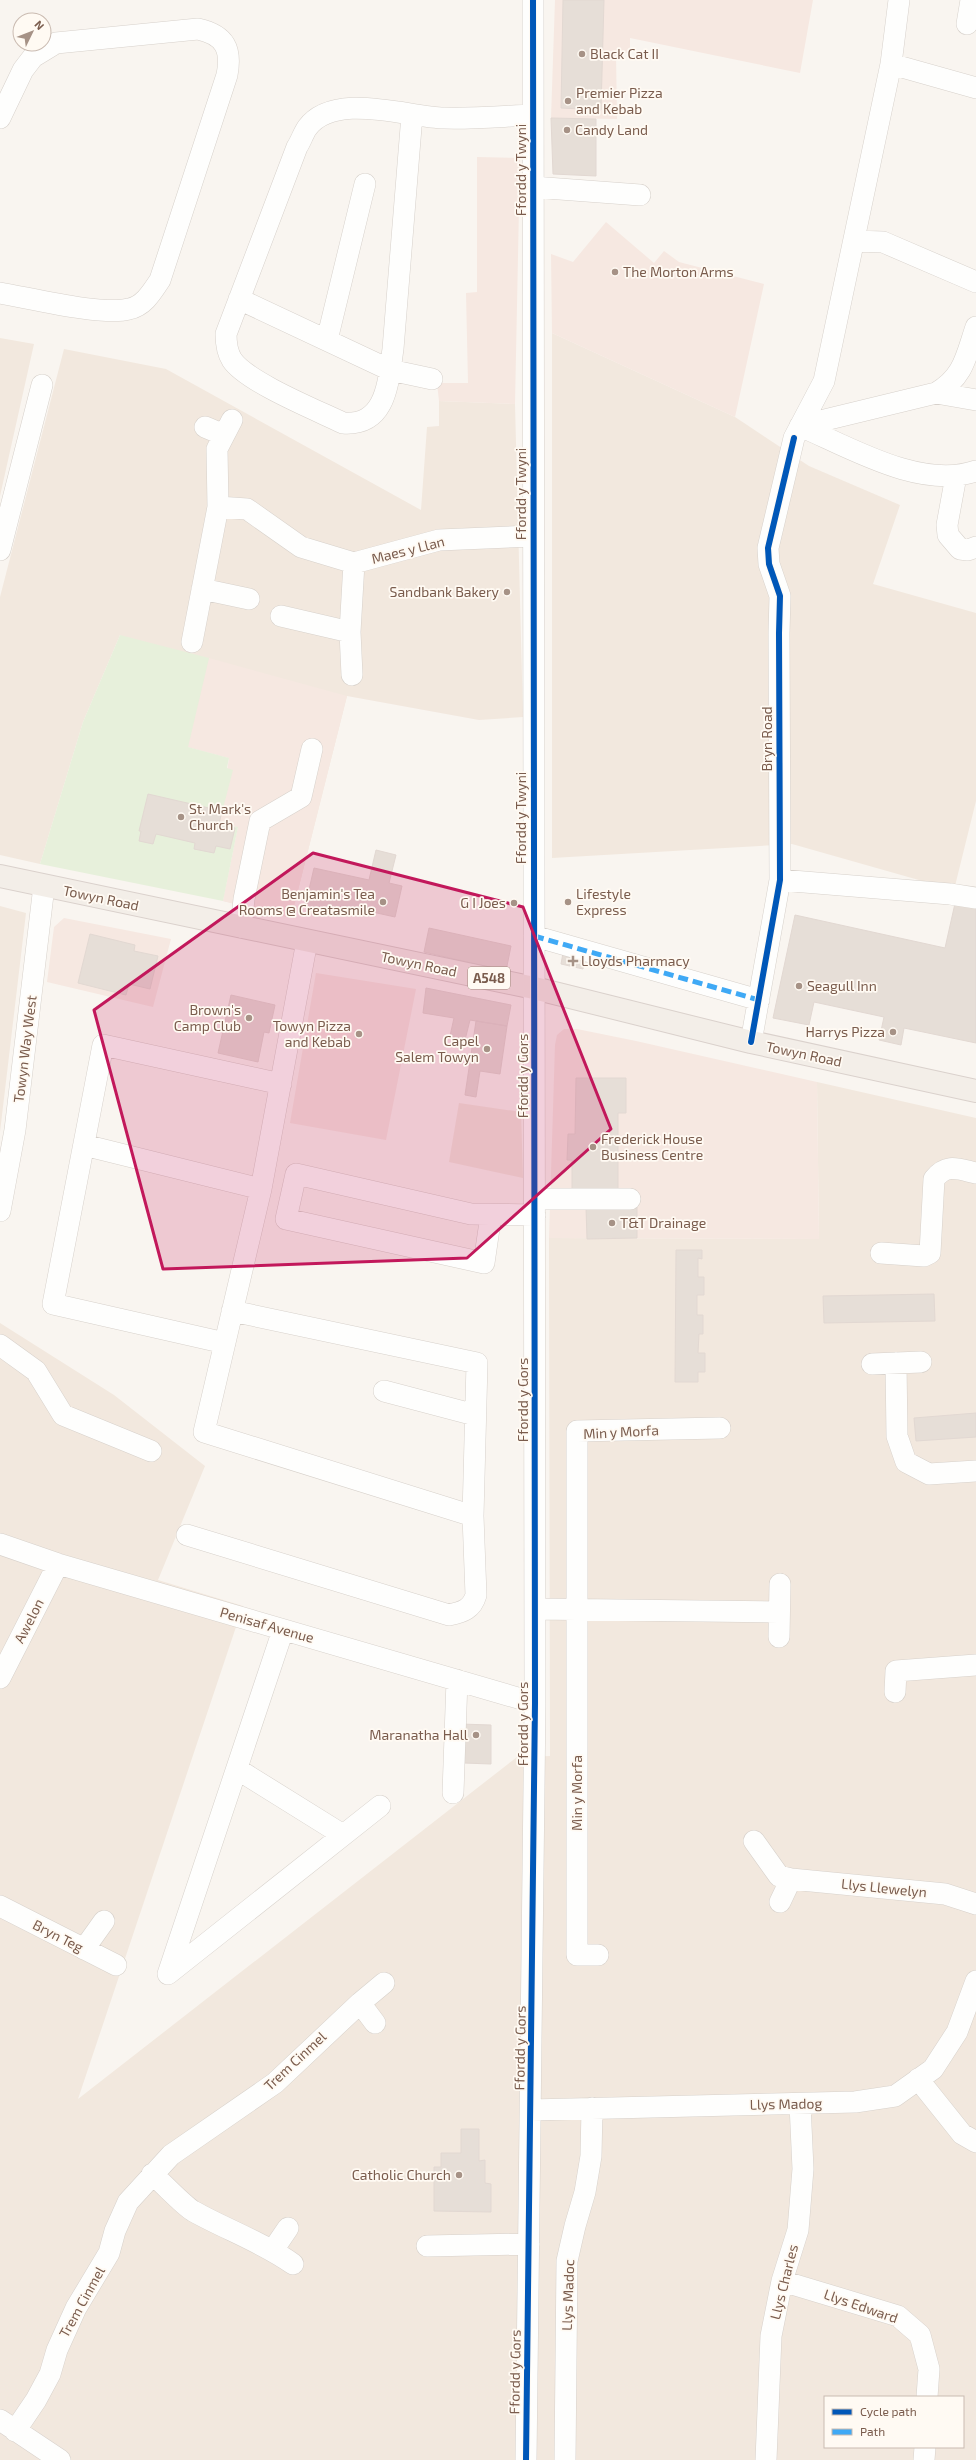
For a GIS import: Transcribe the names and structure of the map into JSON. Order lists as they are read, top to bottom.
{
  "streets": {
    "main road": ["Towyn Road", "A548"],
    "street": [
      "Ffordd y Twyni",
      "Maes y Llan",
      "Bryn Road",
      "Towyn Way West",
      "Ffordd y Gors",
      "Min y Morfa",
      "Awelon",
      "Penisaf Avenue",
      "Llys Llewelyn",
      "Bryn Teg",
      "Trem Cinmel",
      "Llys Madog",
      "Llys Charles",
      "Llys Madoc",
      "Llys Edward"
    ]
  },
  "crossings": [
    ["Ffordd y Twyni", "Maes y Llan"],
    ["Ffordd y Twyni", "Towyn Road"],
    ["Ffordd y Twyni", "Ffordd y Gors"],
    ["Bryn Road", "Towyn Road"],
    ["Towyn Road", "Towyn Way West"],
    ["Towyn Road", "Ffordd y Gors"],
    ["Ffordd y Gors", "Penisaf Avenue"],
    ["Ffordd y Gors", "Llys Madog"],
    ["Awelon", "Penisaf Avenue"],
    ["Llys Madog", "Llys Charles"],
    ["Llys Madog", "Llys Madoc"],
    ["Llys Charles", "Llys Edward"]
  ],
  "places": {
    "other": [
      "Black Cat II",
      "Premier Pizza and Kebab",
      "Candy Land",
      "The Morton Arms",
      "Sandbank Bakery",
      "St. Mark's Church",
      "Benjamin's Tea Rooms @ Creatasmile",
      "Lifestyle Express",
      "G I Joes",
      "Seagull Inn",
      "Brown's Camp Club",
      "Harrys Pizza",
      "Towyn Pizza and Kebab",
      "Capel Salem Towyn",
      "Frederick House Business Centre",
      "T&T Drainage",
      "Maranatha Hall",
      "Catholic Church"
    ],
    "health": ["Lloyds Pharmacy"]
  },
  "legend": ["Cycle path", "Path"],
  "north": "top right"
}
